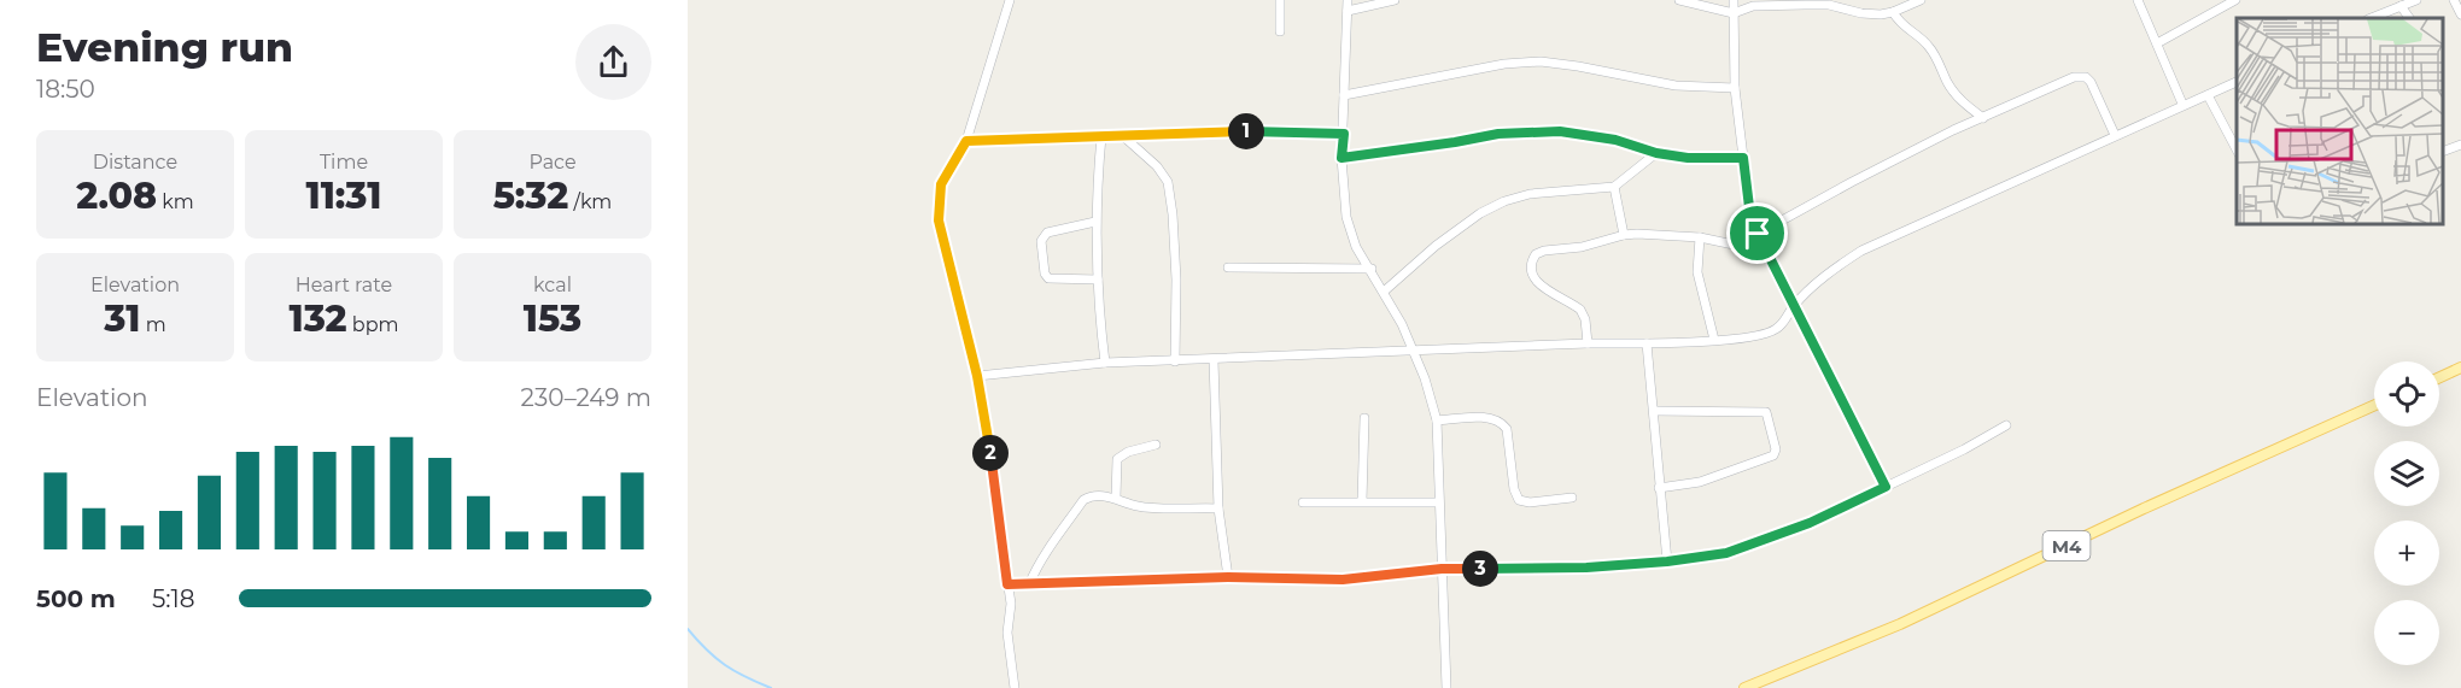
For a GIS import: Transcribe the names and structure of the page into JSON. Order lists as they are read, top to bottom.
{
  "streets": {
    "main road": ["M4"]
  },
  "page": {
    "heading": ["Evening run", "18:50"],
    "pins": ["1", "2", "3"],
    "stats": [
      ["Distance", "2.08 km"],
      ["Time", "11:31"],
      ["Pace", "5:32 /km"],
      ["Elevation", "31 m"],
      ["Heart rate", "132 bpm"],
      ["kcal", "153"]
    ],
    "map_buttons": ["+", "−"],
    "chart": ["Elevation", "230–249 m"],
    "list": [
      {
        "name": "500 m",
        "note": "5:18"
      }
    ]
  }
}
